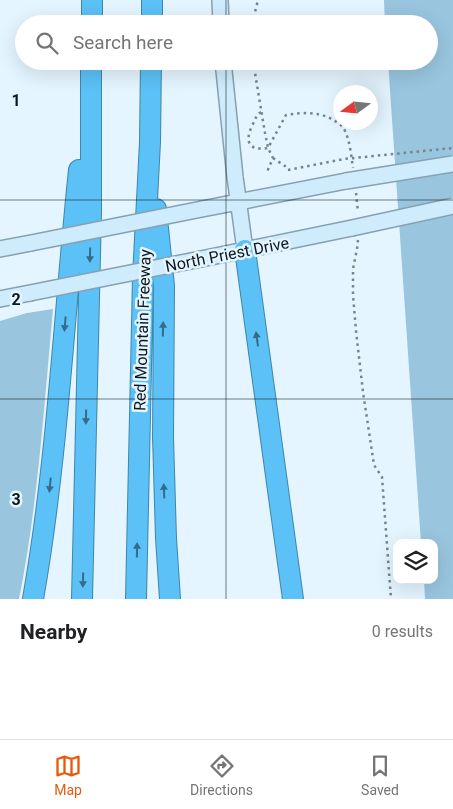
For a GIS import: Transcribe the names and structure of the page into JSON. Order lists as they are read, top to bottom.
{
  "streets": {
    "highway": ["Red Mountain Freeway"],
    "main road": ["North Priest Drive"]
  },
  "north": "left",
  "page": {
    "search": "Search here",
    "heading": ["Nearby", "0 results"],
    "nav": ["Map", "Directions", "Saved"]
  },
  "grid": {
    "rows": ["1", "2", "3"]
  }
}
